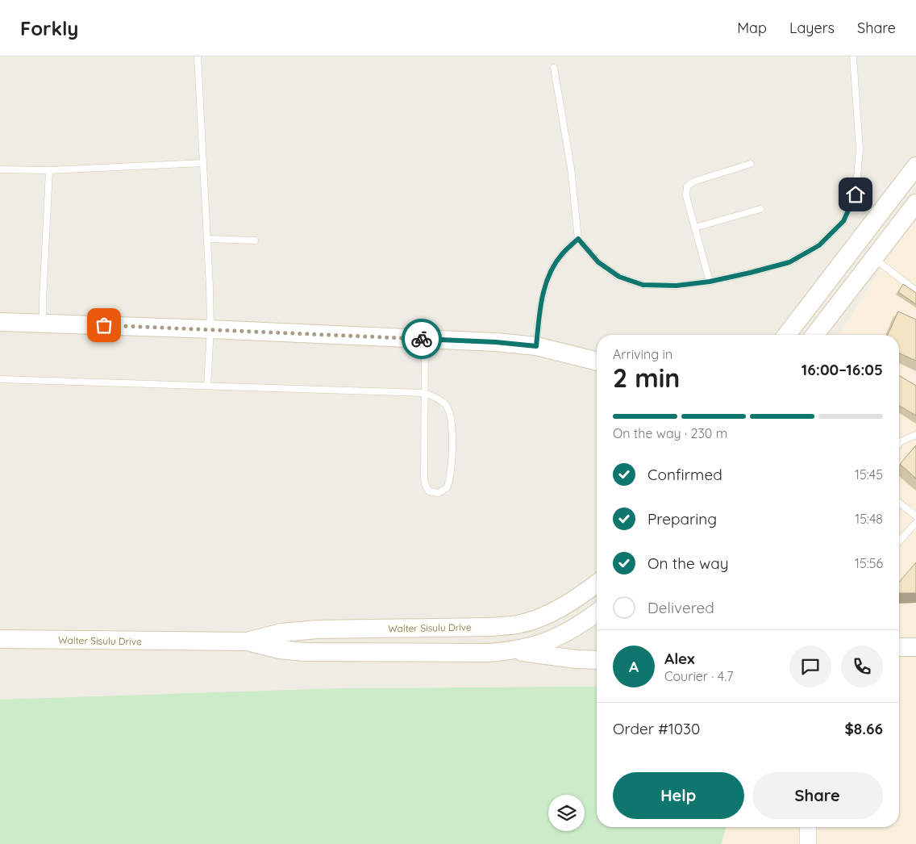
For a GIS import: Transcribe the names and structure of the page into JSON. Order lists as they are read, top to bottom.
{
  "streets": {
    "main road": ["Walter Sisulu Drive"]
  },
  "page": {
    "header": "Forkly",
    "nav": ["Map", "Layers", "Share"],
    "heading": ["2 min", "Arriving in", "16:00–16:05"],
    "panel": [
      "Alex",
      "Courier · 4.7",
      "Order #1030",
      "$8.66"
    ],
    "bar": "On the way · 230 m",
    "list": [
      ["Confirmed", "15:45"],
      ["Preparing", "15:48"],
      ["On the way", "15:56"],
      "Delivered"
    ],
    "round": "A",
    "buttons": ["Help", "Share"]
  }
}
